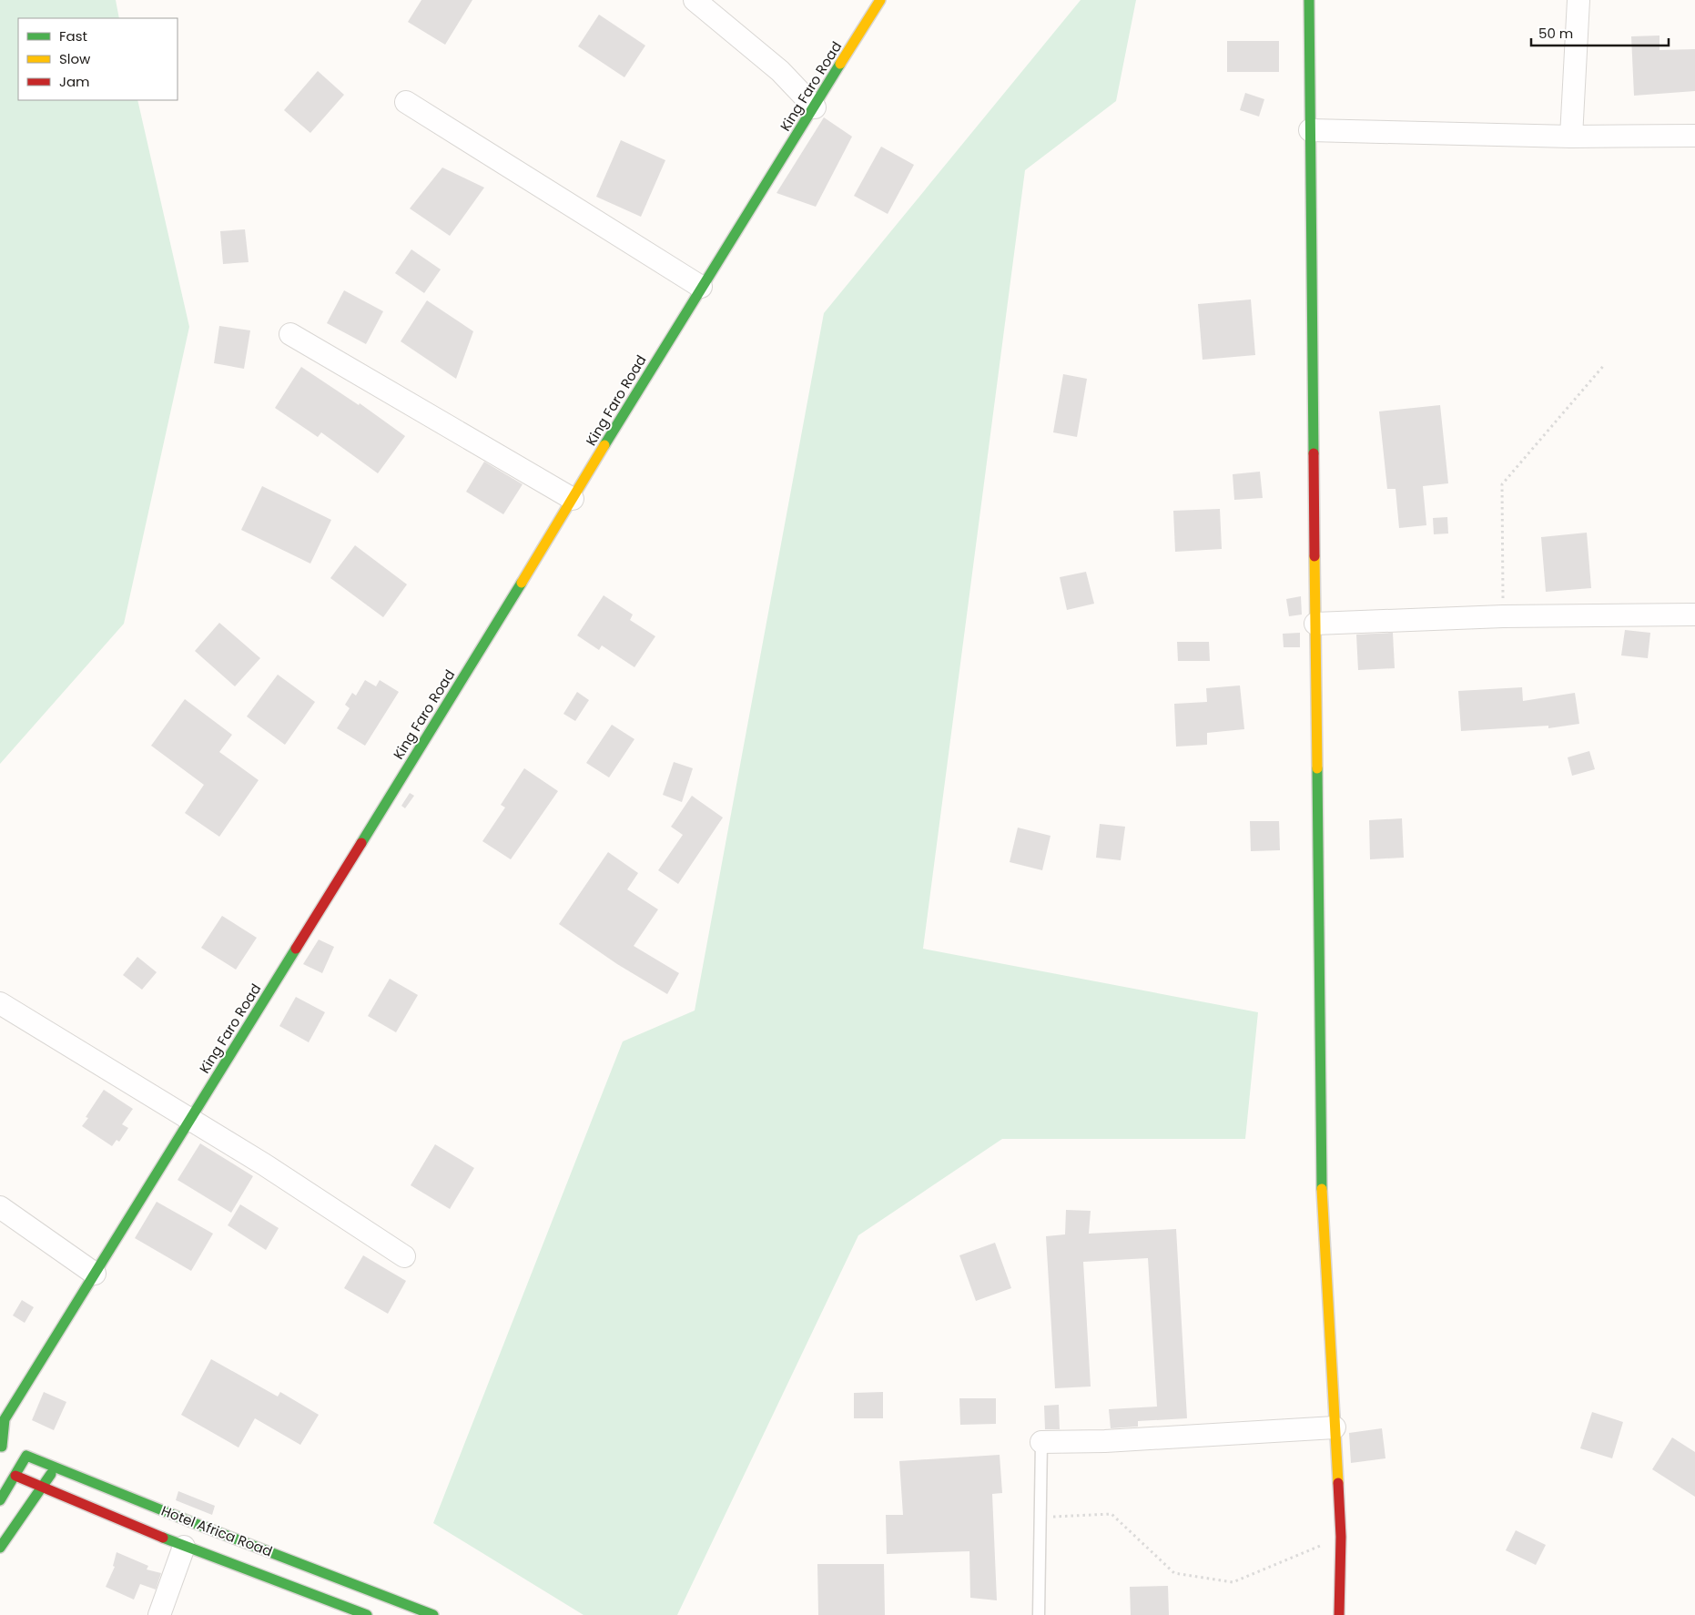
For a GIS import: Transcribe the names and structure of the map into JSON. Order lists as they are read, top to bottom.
{
  "streets": {
    "street": ["King Faro Road", "Hotel Africa Road"]
  },
  "crossings": [
    ["King Faro Road", "Hotel Africa Road"]
  ],
  "legend": ["Fast", "Slow", "Jam"],
  "scale_bar": "50 m"
}
